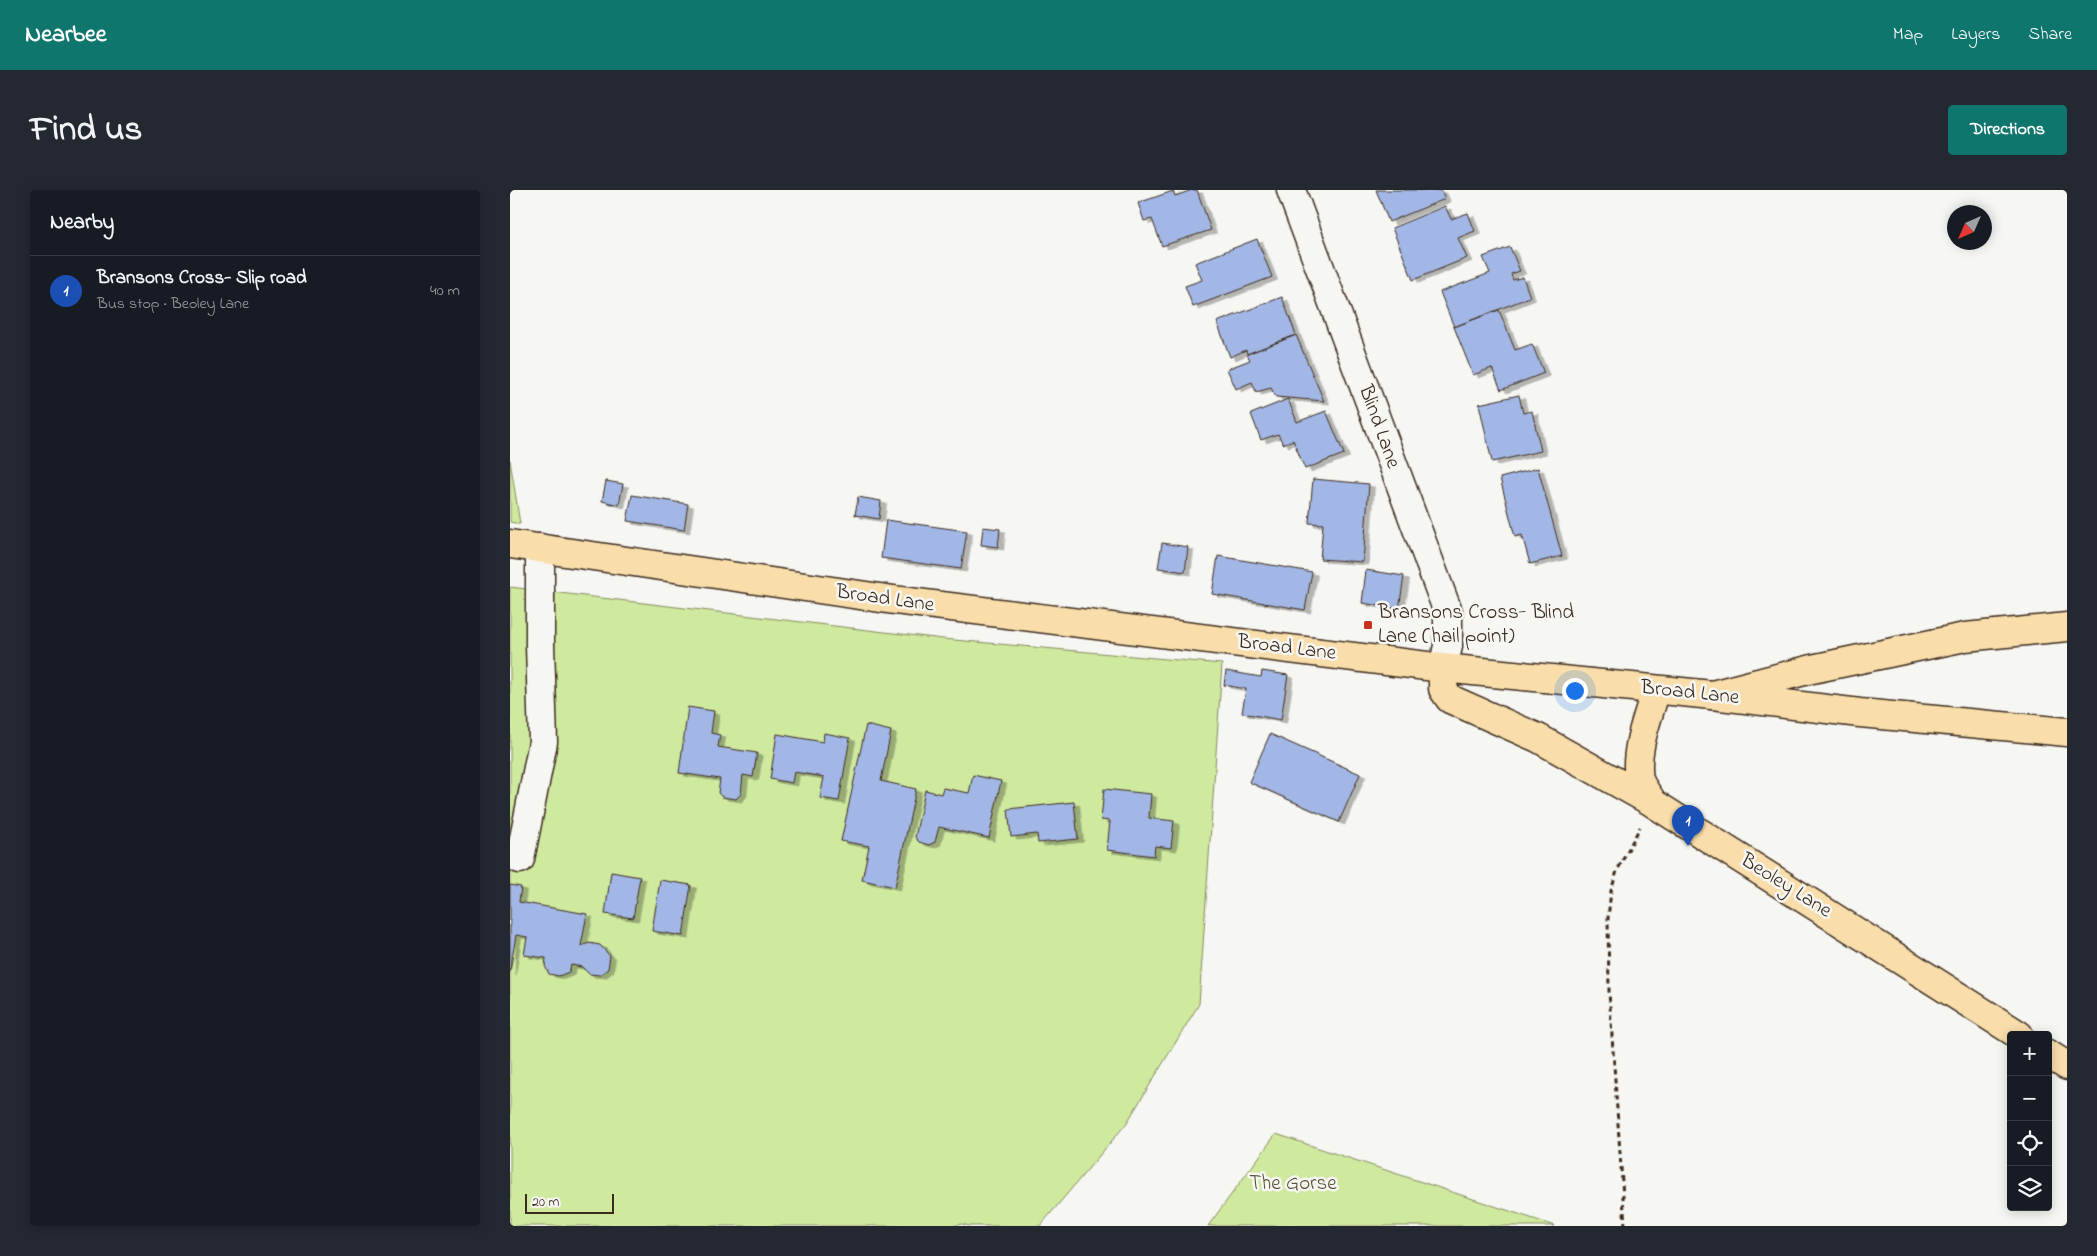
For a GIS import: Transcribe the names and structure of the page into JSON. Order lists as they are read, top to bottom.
{
  "streets": {
    "main road": ["Broad Lane", "Beoley Lane"],
    "street": ["Blind Lane"]
  },
  "crossings": [
    ["Blind Lane", "Broad Lane"],
    ["Broad Lane", "Beoley Lane"]
  ],
  "parks": ["The Gorse"],
  "places": {
    "transit": ["Bransons Cross- Blind Lane (hail point)"]
  },
  "scale_bar": "20 m",
  "north": "bottom left",
  "page": {
    "header": "Nearbee",
    "nav": ["Map", "Layers", "Share"],
    "title": "Find us",
    "buttons": "Directions",
    "heading": "Nearby",
    "list": [
      {
        "mark": "1",
        "name": "Bransons Cross- Slip road",
        "note": "Bus stop · Beoley Lane",
        "value": "40 m"
      }
    ],
    "pins": "1",
    "map_buttons": ["+", "−"],
    "scale": "20 m"
  }
}
